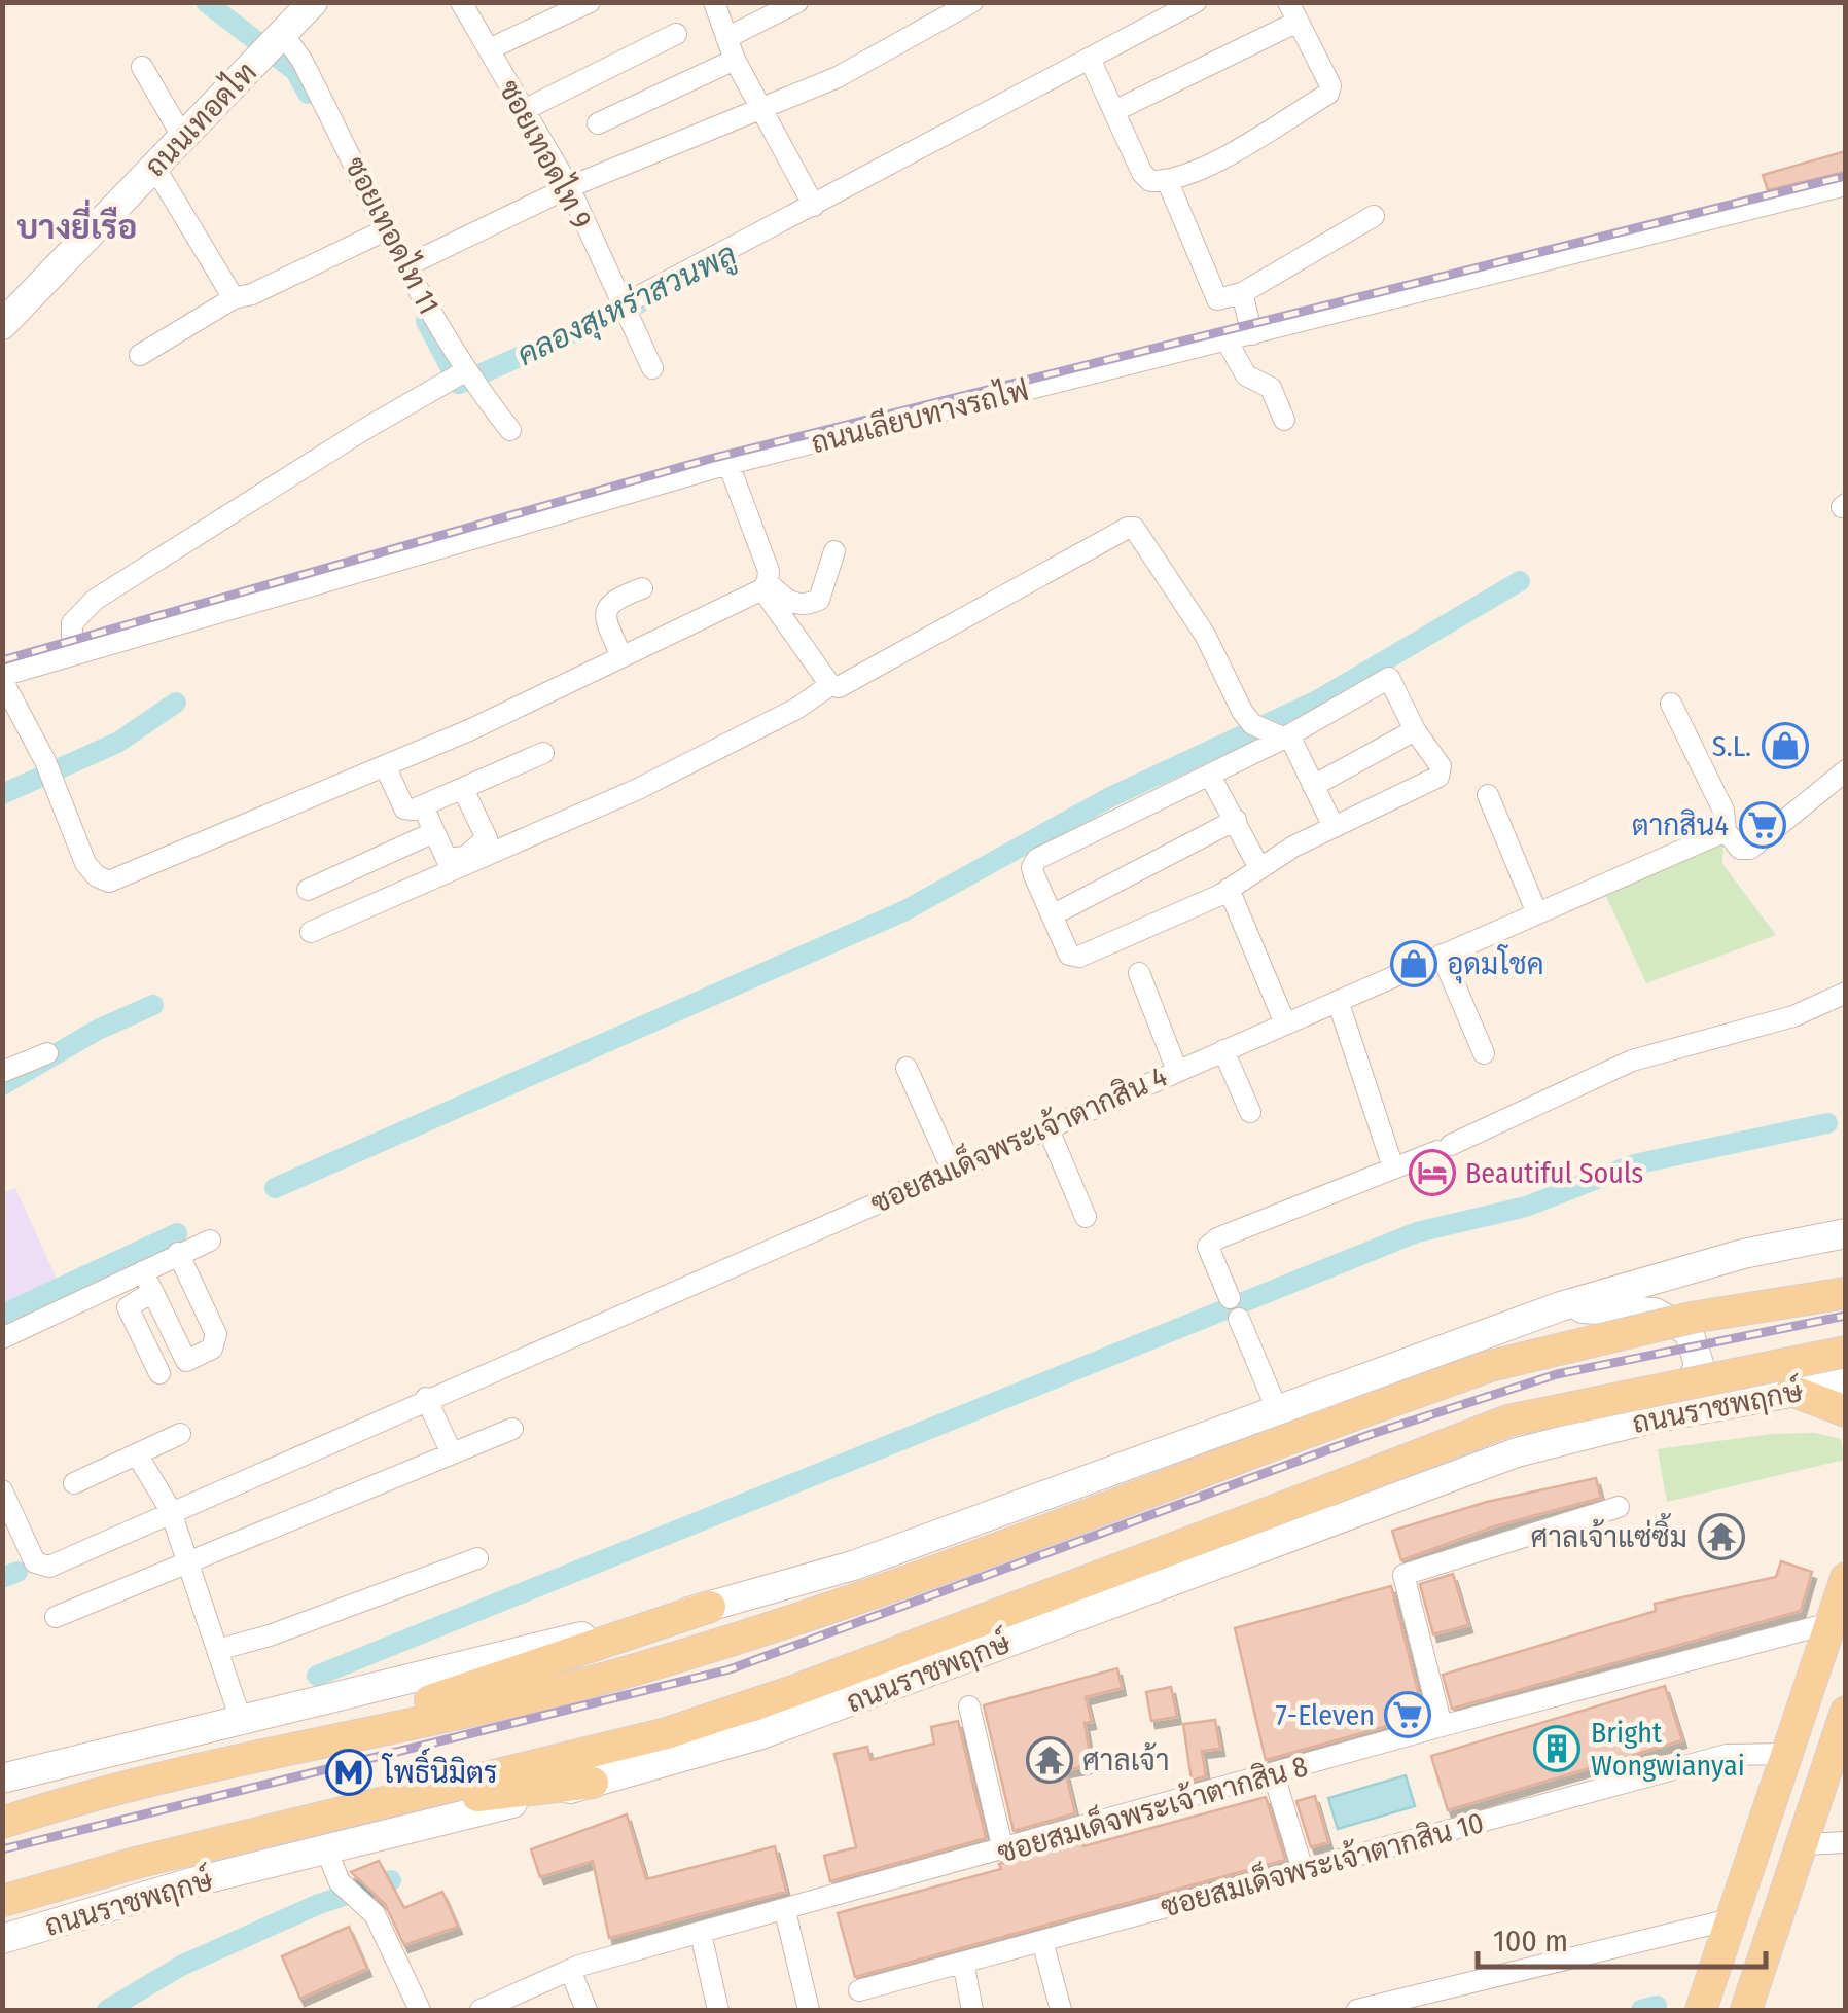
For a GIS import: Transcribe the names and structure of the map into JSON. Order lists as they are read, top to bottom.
{
  "streets": {
    "main road": ["ถนนเทอดไท", "ถนนราชพฤกษ์"],
    "street": [
      "ซอยเทอดไท 9",
      "ซอยเทอดไท 11",
      "ถนนเลียบทางรถไฟ",
      "ซอยสมเด็จพระเจ้าตากสิน 4",
      "ซอยสมเด็จพระเจ้าตากสิน 8",
      "ซอยสมเด็จพระเจ้าตากสิน 10"
    ]
  },
  "crossings": [
    ["ถนนเทอดไท", "ซอยเทอดไท 11"]
  ],
  "districts": ["บางยี่เรือ"],
  "water": ["คลองสุเหร่าสวนพลู"],
  "places": {
    "shop": ["S.L.", "อุดมโชค"],
    "supermarket": ["ตากสิน4", "7-Eleven"],
    "hotel": ["Beautiful Souls"],
    "temple": ["ศาลเจ้าแซ่ซิ้ม", "ศาลเจ้า"],
    "building": ["Bright Wongwianyai"],
    "metro station": ["โพธิ์นิมิตร"]
  },
  "scale_bar": "100 m"
}
